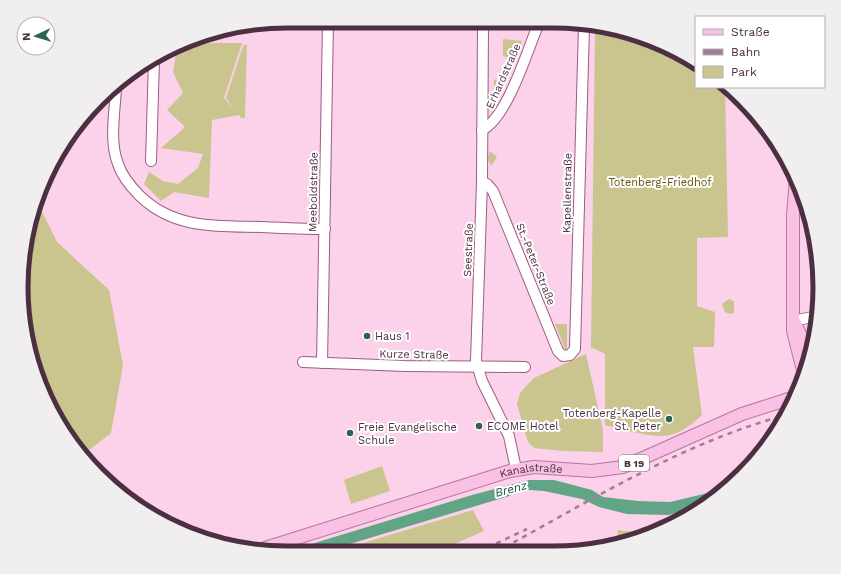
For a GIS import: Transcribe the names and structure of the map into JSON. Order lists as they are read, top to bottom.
{
  "streets": {
    "main road": ["B 19", "Kanalstraße"],
    "street": [
      "Erhardstraße",
      "Meeboldstraße",
      "Kapellenstraße",
      "Seestraße",
      "St.-Peter-Straße",
      "Kurze Straße"
    ]
  },
  "crossings": [
    ["Erhardstraße", "Seestraße"],
    ["Meeboldstraße", "Kurze Straße"],
    ["Kapellenstraße", "St.-Peter-Straße"],
    ["Seestraße", "St.-Peter-Straße"],
    ["Seestraße", "Kurze Straße"],
    ["Seestraße", "Kanalstraße"]
  ],
  "water": ["Brenz"],
  "parks": ["Totenberg-Friedhof"],
  "places": [
    "Haus 1",
    "Totenberg-Kapelle St. Peter",
    "ECOME Hotel",
    "Freie Evangelische Schule"
  ],
  "legend": ["Straße", "Bahn", "Park"],
  "north": "left"
}
